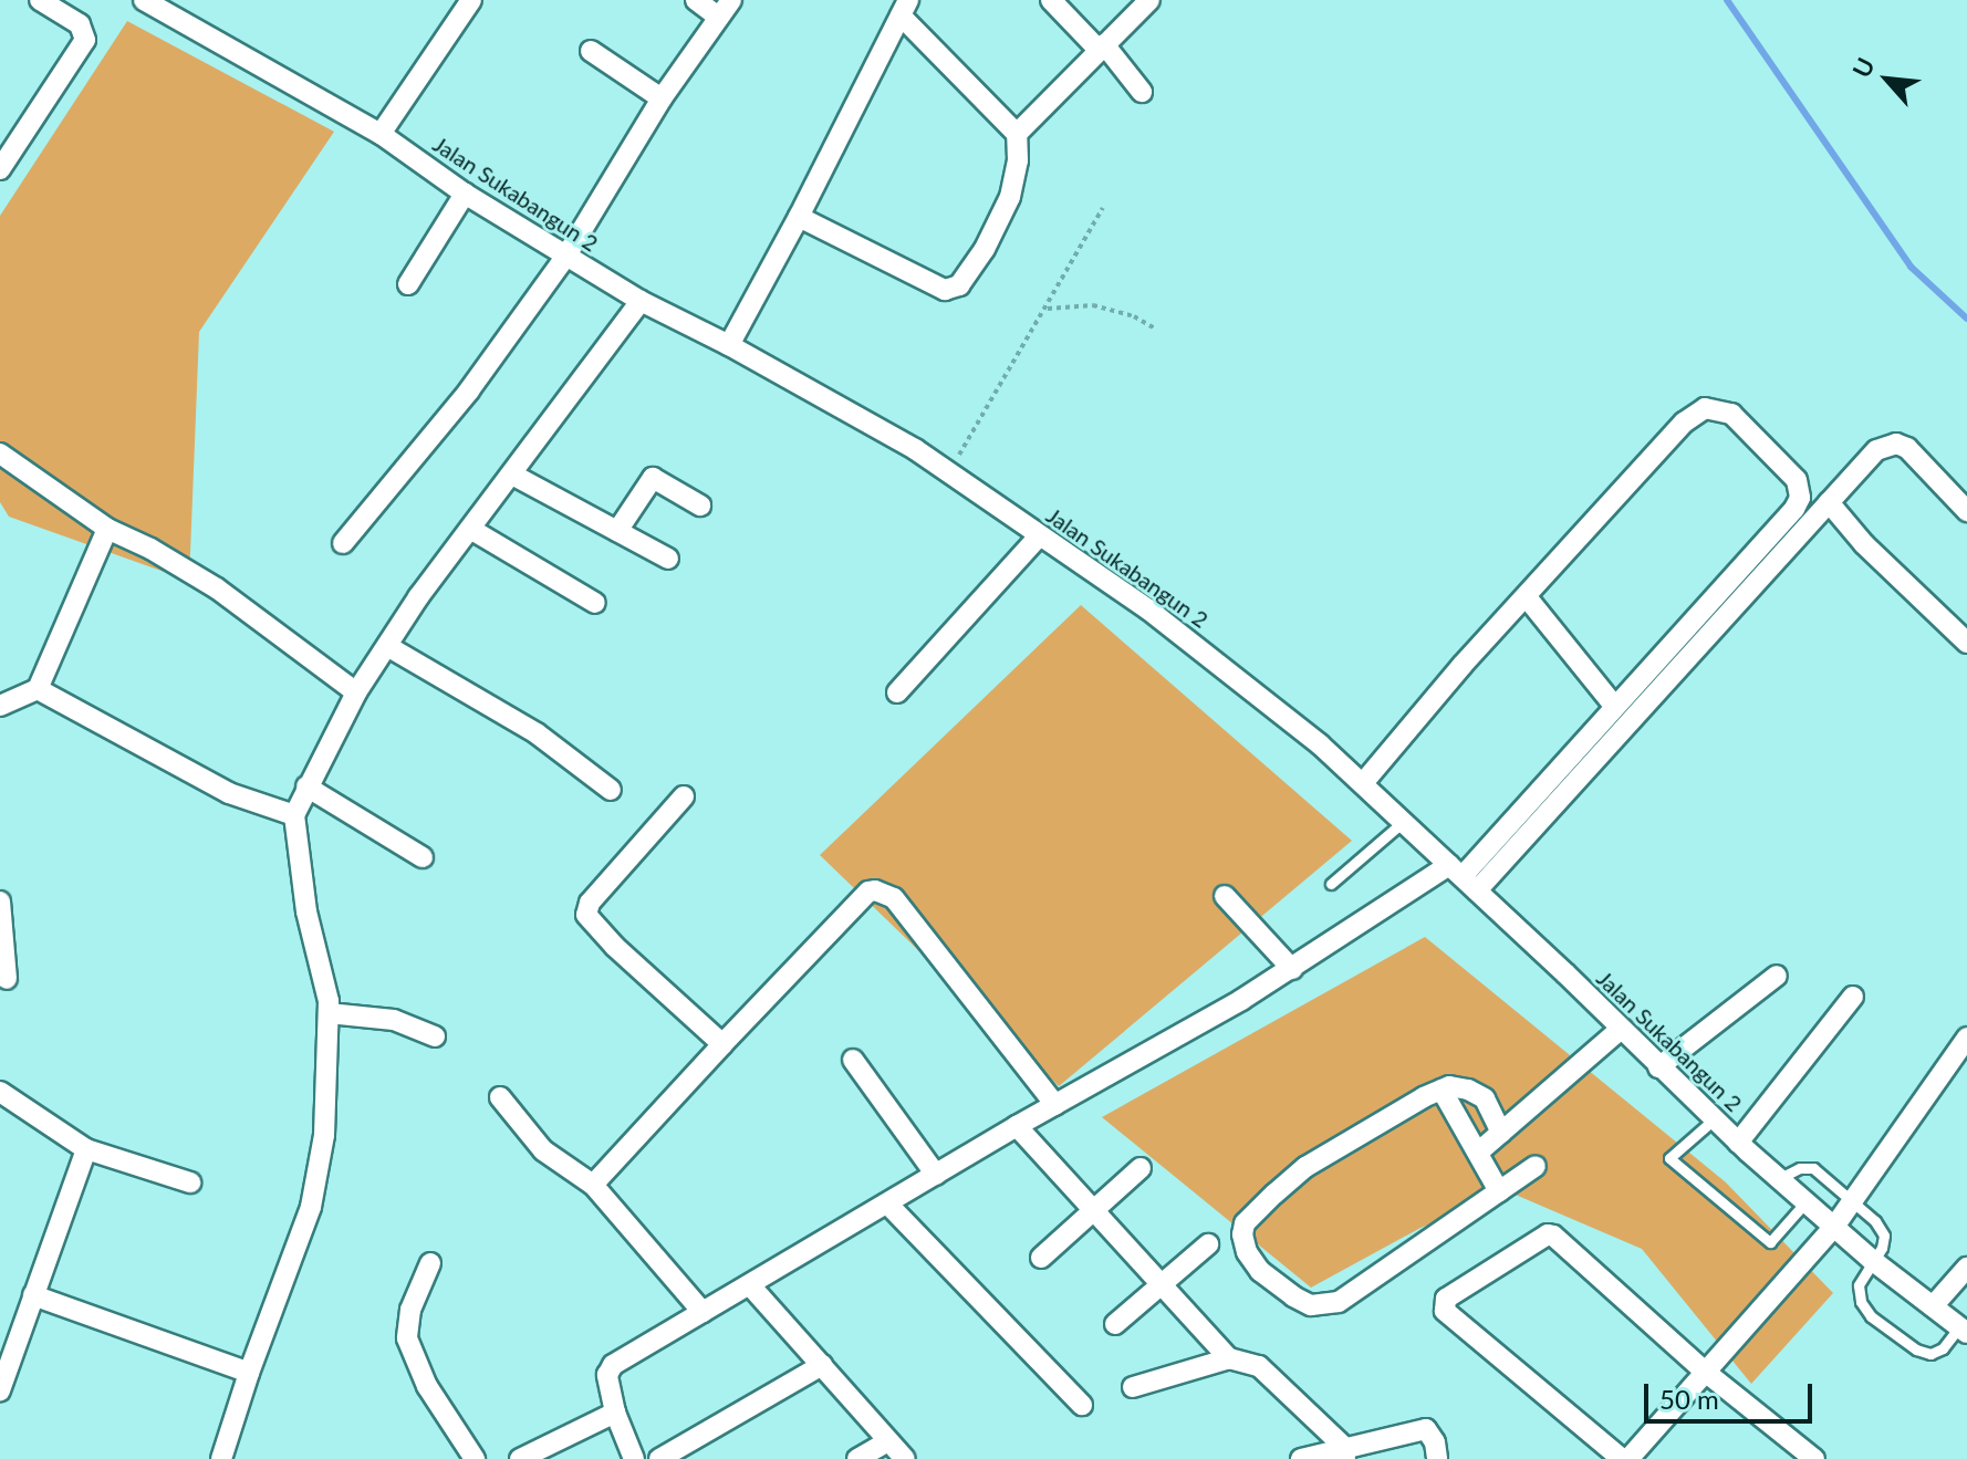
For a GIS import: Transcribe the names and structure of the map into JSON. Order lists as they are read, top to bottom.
{
  "streets": {
    "street": ["Jalan Sukabangun 2"]
  },
  "scale_bar": "50 m",
  "north": "top left"
}
